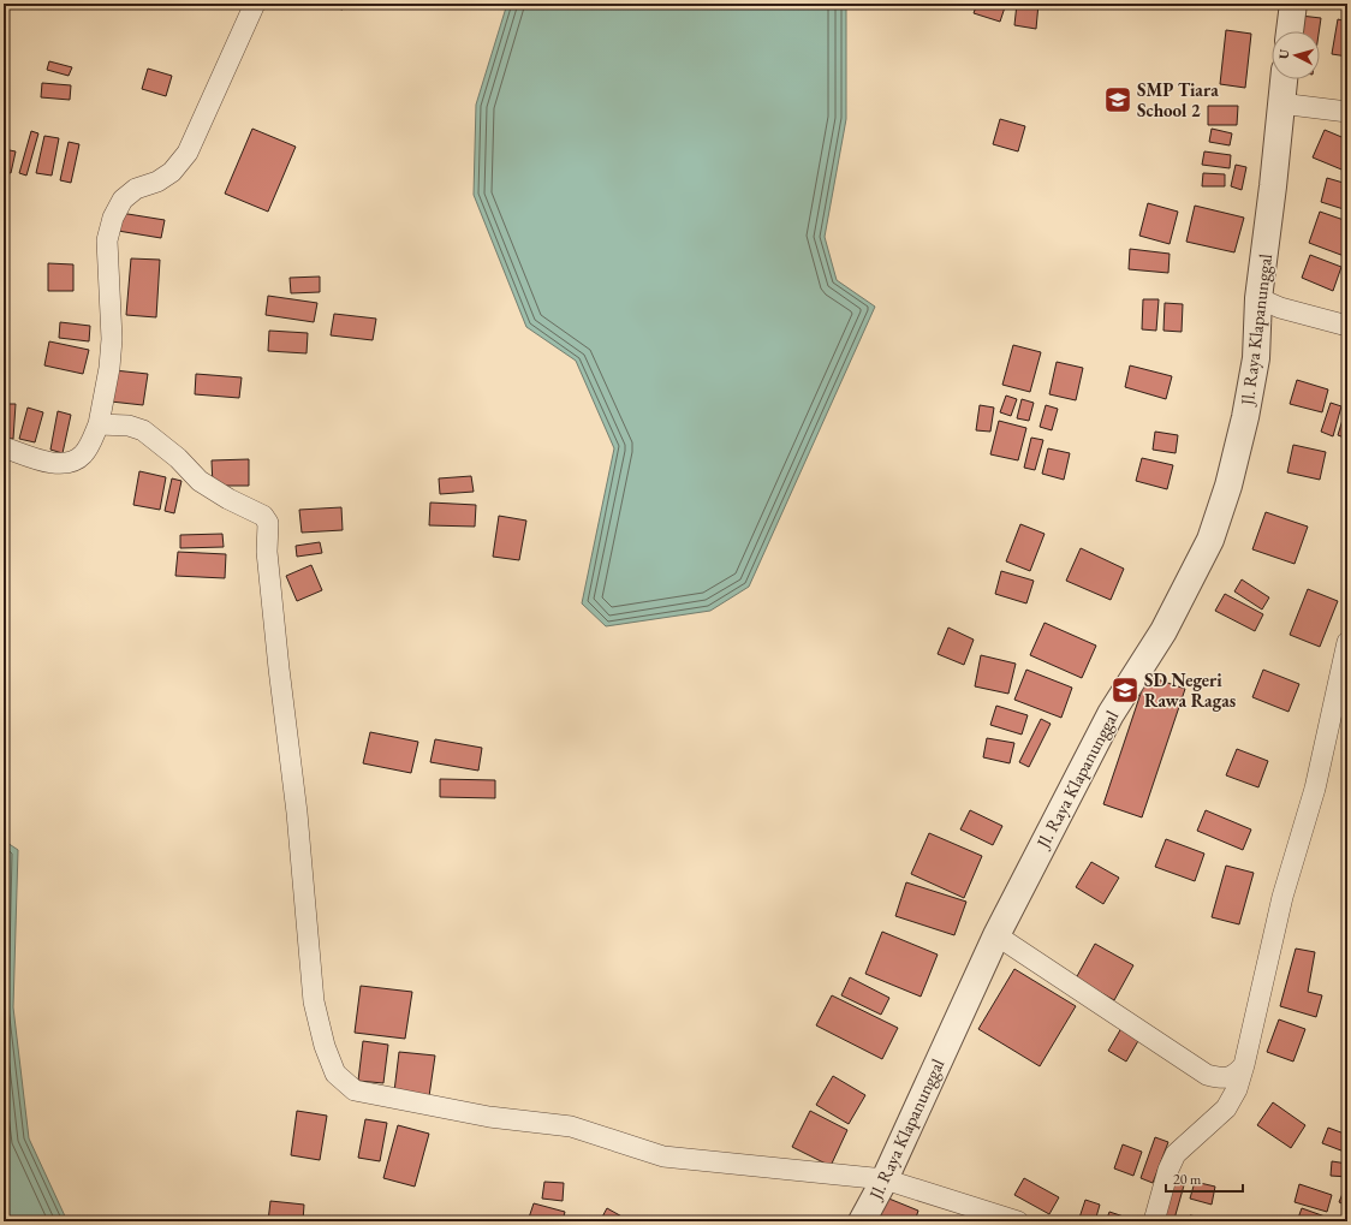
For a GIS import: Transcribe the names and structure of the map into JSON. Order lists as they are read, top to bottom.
{
  "streets": {
    "street": ["Jl. Raya Klapanunggal"]
  },
  "places": {
    "school or university": ["SMP Tiara School 2", "SD Negeri Rawa Ragas"]
  },
  "scale_bar": "20 m",
  "north": "left"
}
